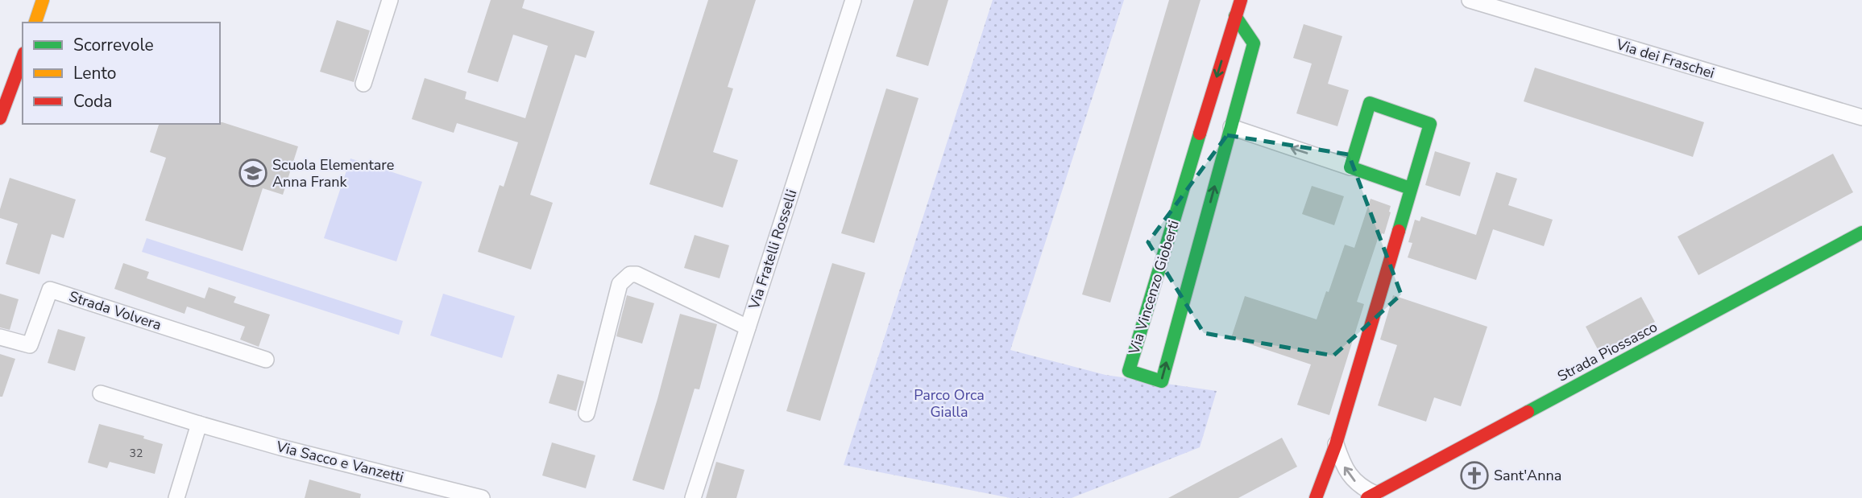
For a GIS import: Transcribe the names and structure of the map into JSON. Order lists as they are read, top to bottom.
{
  "streets": {
    "street": [
      "Via dei Fraschei",
      "Via Fratelli Rosselli",
      "Via Vincenzo Gioberti",
      "Strada Volvera",
      "Strada Piossasco",
      "Via Sacco e Vanzetti"
    ]
  },
  "parks": ["Parco Orca Gialla"],
  "places": {
    "school or university": ["Scuola Elementare Anna Frank"],
    "church": ["Sant'Anna"]
  },
  "house_numbers": ["32"],
  "legend": ["Scorrevole", "Lento", "Coda"]
}
